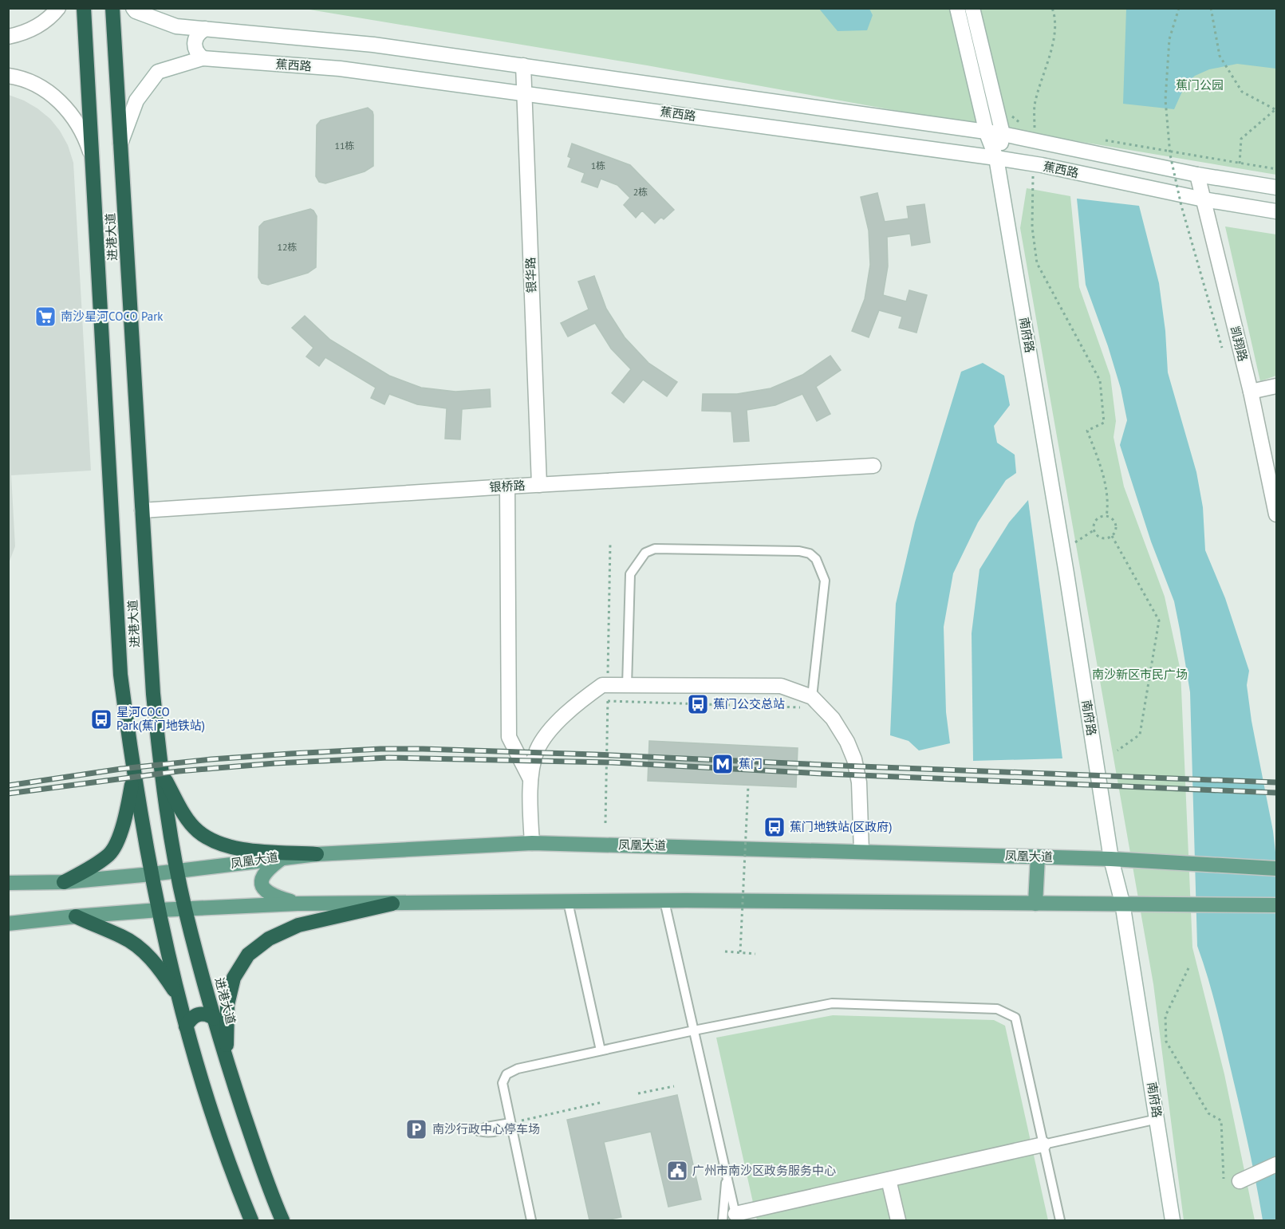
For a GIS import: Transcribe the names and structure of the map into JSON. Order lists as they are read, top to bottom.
{
  "streets": {
    "highway": ["进港大道"],
    "main road": ["凤凰大道"],
    "street": [
      "蕉西路",
      "银华路",
      "南府路",
      "凯翔路",
      "银桥路"
    ]
  },
  "crossings": [
    ["蕉西路", "进港大道"],
    ["蕉西路", "银华路"],
    ["蕉西路", "南府路"],
    ["蕉西路", "凯翔路"],
    ["进港大道", "银桥路"],
    ["进港大道", "凤凰大道"],
    ["银华路", "银桥路"],
    ["南府路", "凤凰大道"]
  ],
  "parks": ["蕉门公园", "南沙新区市民广场"],
  "places": {
    "supermarket": ["南沙星河COCO Park"],
    "bus stop": ["蕉门公交总站", "星河COCO Park(蕉门地铁站)", "蕉门地铁站(区政府)"],
    "metro station": ["蕉门"],
    "parking": ["南沙行政中心停车场"],
    "public building": ["广州市南沙区政务服务中心"]
  },
  "house_numbers": [
    "11栋",
    "1栋",
    "2栋",
    "12栋"
  ]
}
